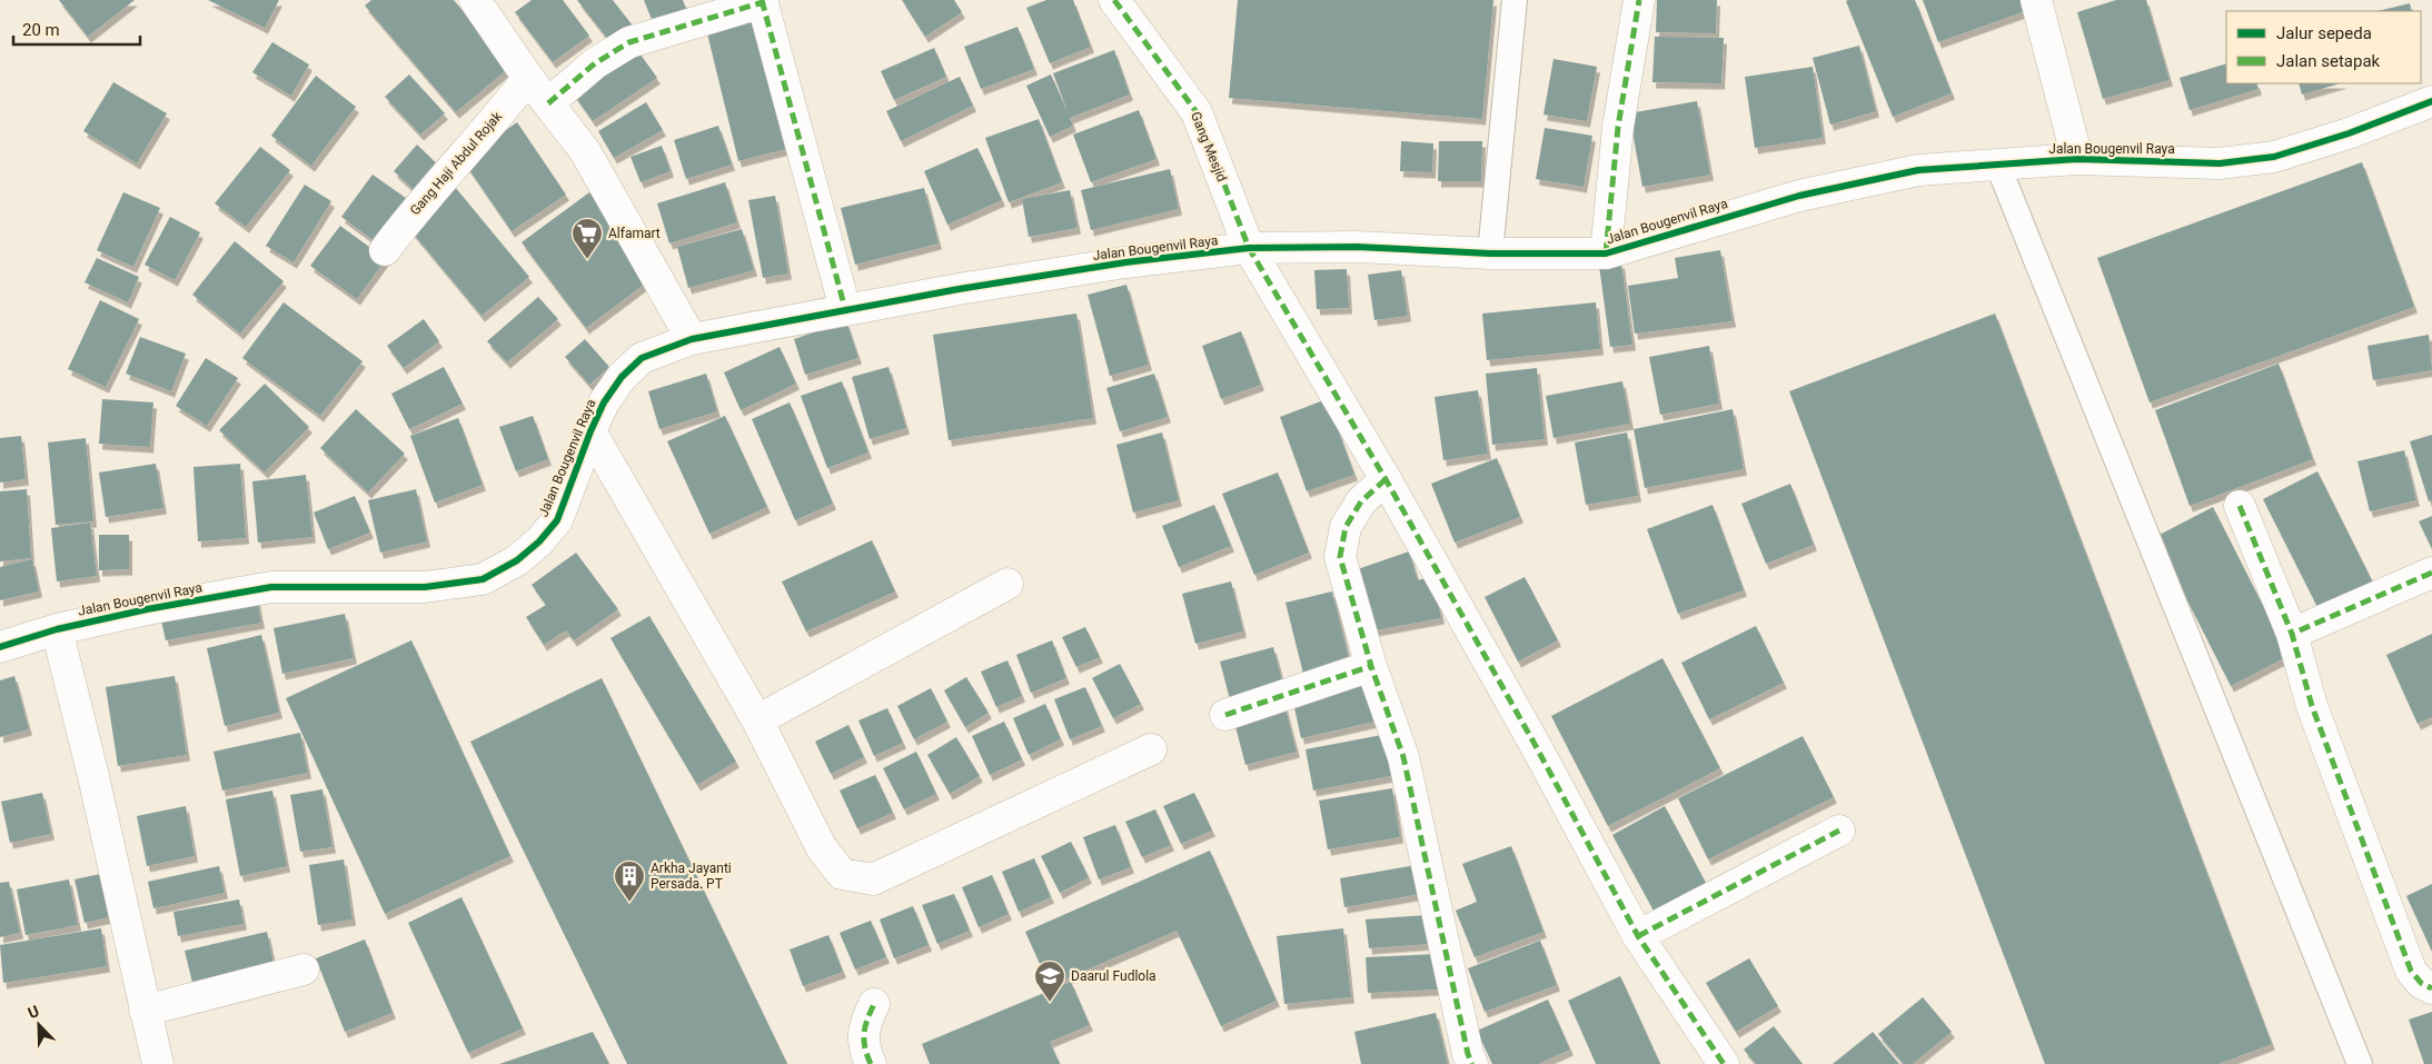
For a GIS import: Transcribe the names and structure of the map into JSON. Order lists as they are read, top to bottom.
{
  "streets": {
    "street": ["Gang Mesjid", "Jalan Bougenvil Raya", "Gang Haji Abdul Rojak"]
  },
  "crossings": [
    ["Gang Mesjid", "Jalan Bougenvil Raya"]
  ],
  "places": {
    "supermarket": ["Alfamart"],
    "building": ["Arkha Jayanti Persada. PT"],
    "school or university": ["Daarul Fudlola"]
  },
  "legend": ["Jalur sepeda", "Jalan setapak"],
  "scale_bar": "20 m",
  "north": "top left"
}
